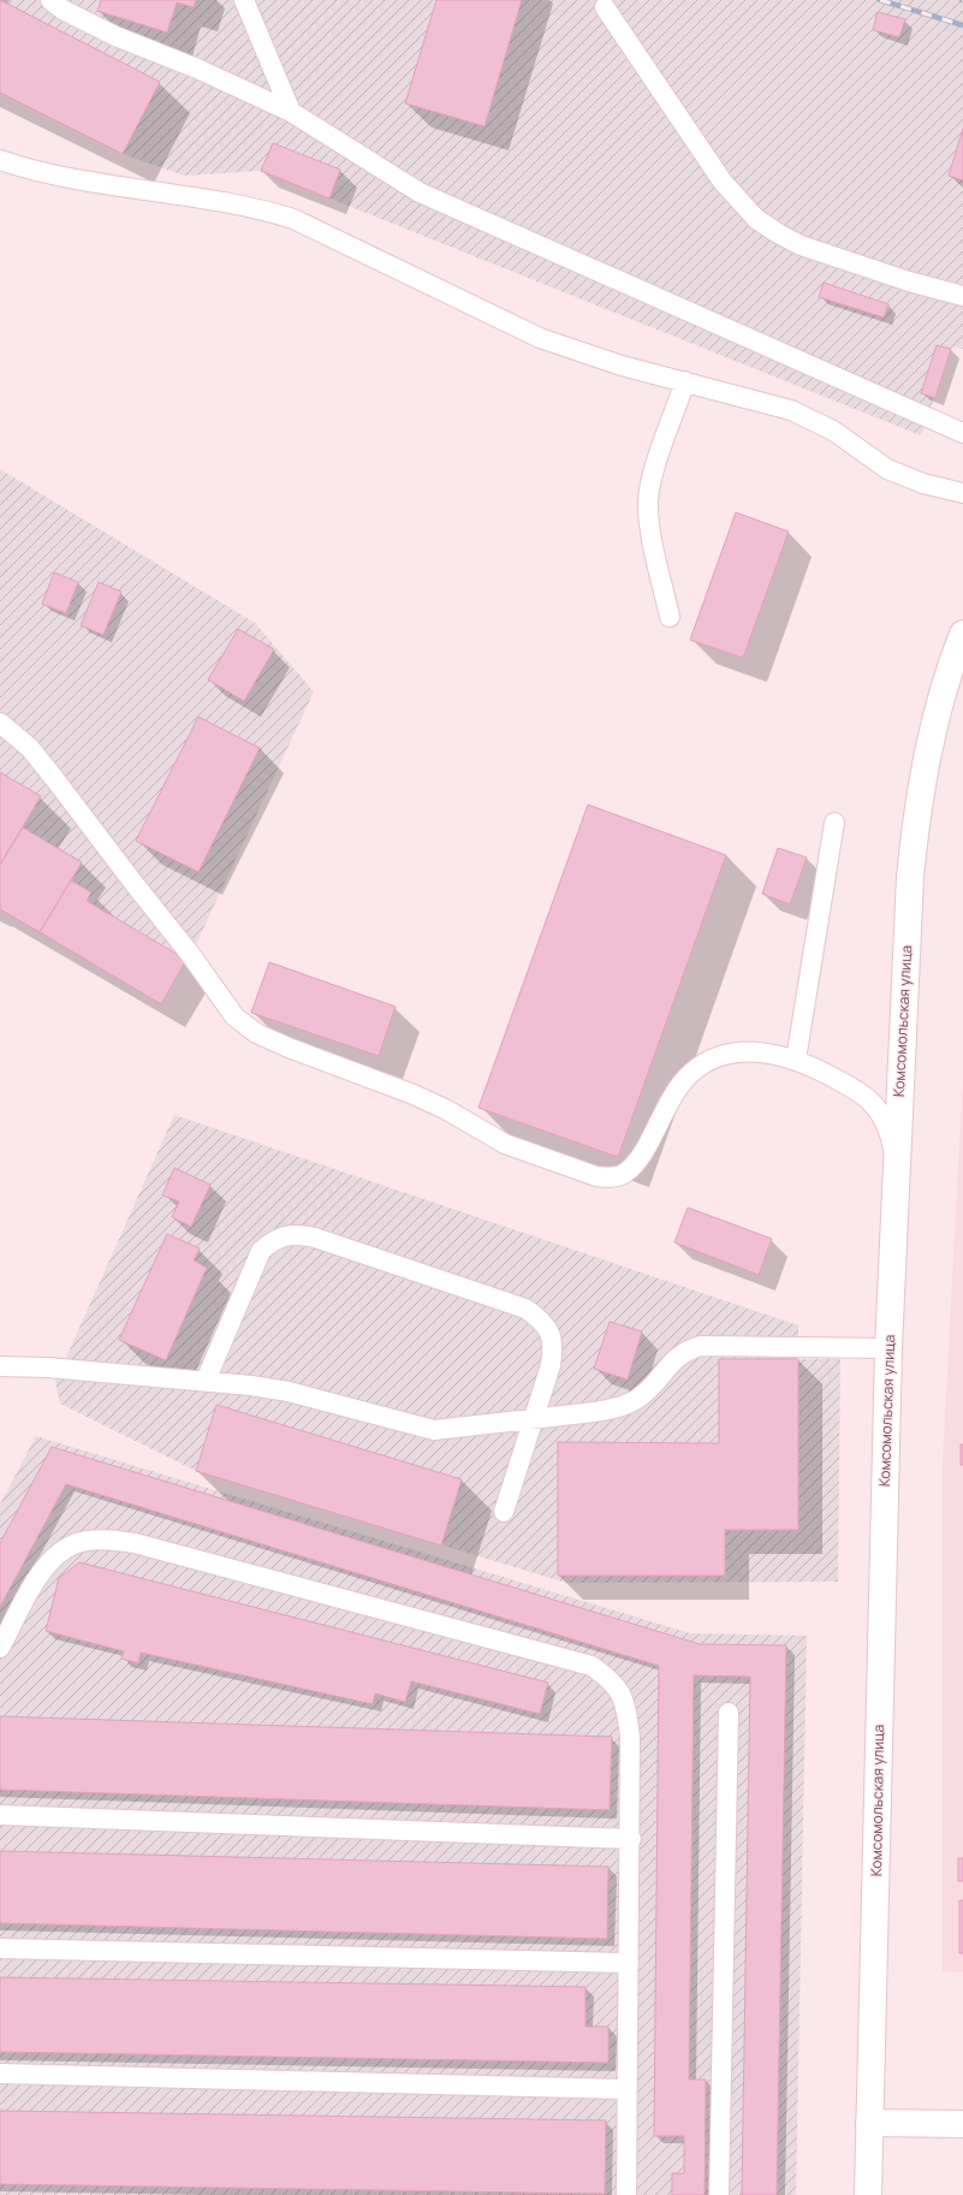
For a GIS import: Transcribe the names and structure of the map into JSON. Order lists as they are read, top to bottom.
{
  "streets": {
    "street": ["Комсомольская улица"]
  }
}
